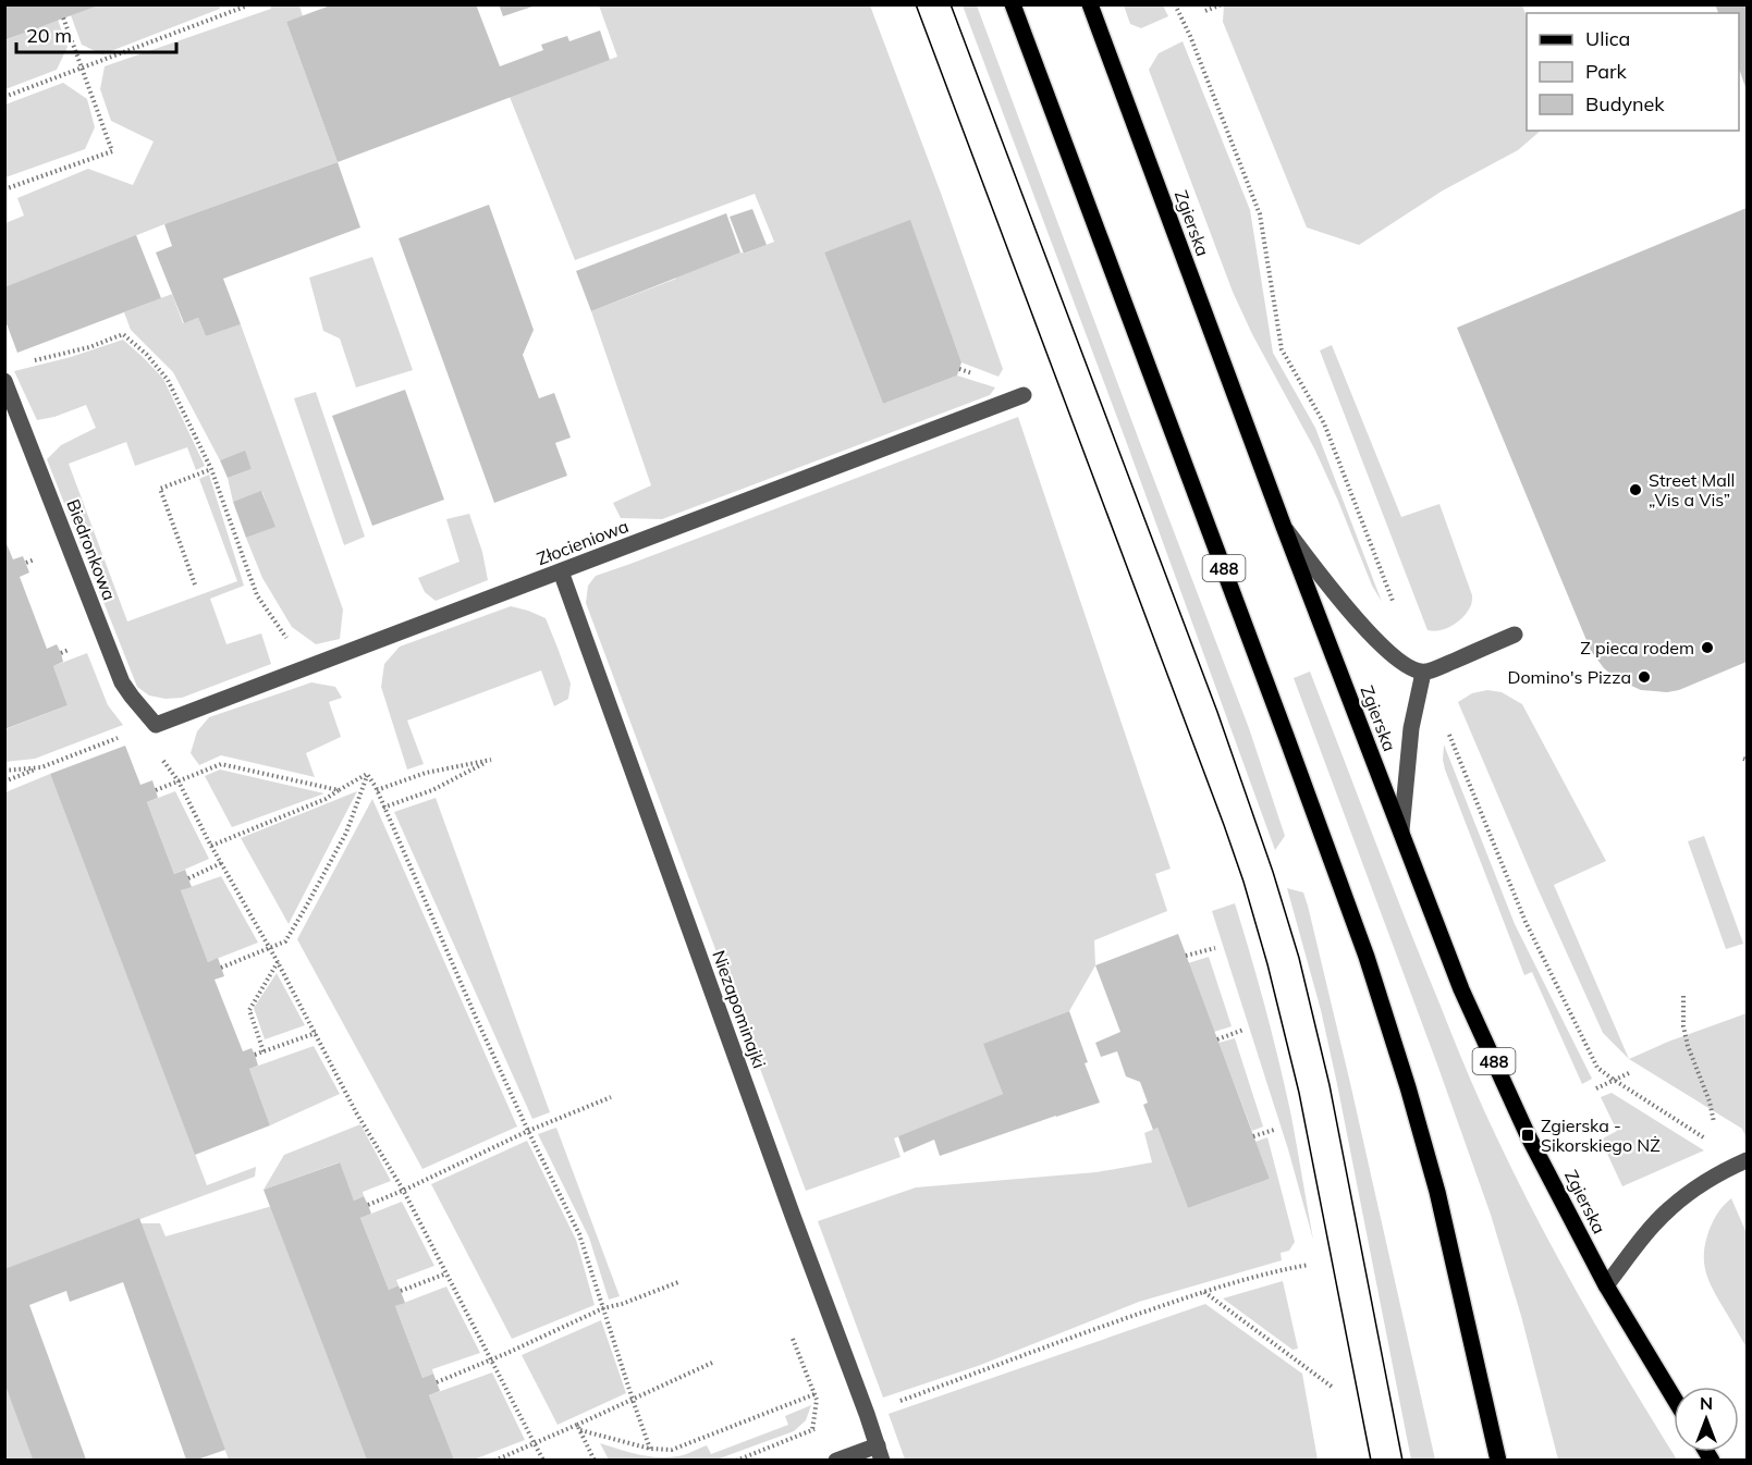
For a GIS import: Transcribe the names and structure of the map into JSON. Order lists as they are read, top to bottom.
{
  "streets": {
    "main road": ["Zgierska", "488"],
    "street": ["Złocieniowa", "Biedronkowa", "Niezapominajki"]
  },
  "crossings": [
    ["Złocieniowa", "Biedronkowa"],
    ["Złocieniowa", "Niezapominajki"]
  ],
  "places": {
    "other": ["Street Mall „Vis a Vis”", "Z pieca rodem", "Domino's Pizza"],
    "transit": ["Zgierska - Sikorskiego NŻ"]
  },
  "legend": ["Ulica", "Park", "Budynek"],
  "scale_bar": "20 m",
  "north": "top"
}
